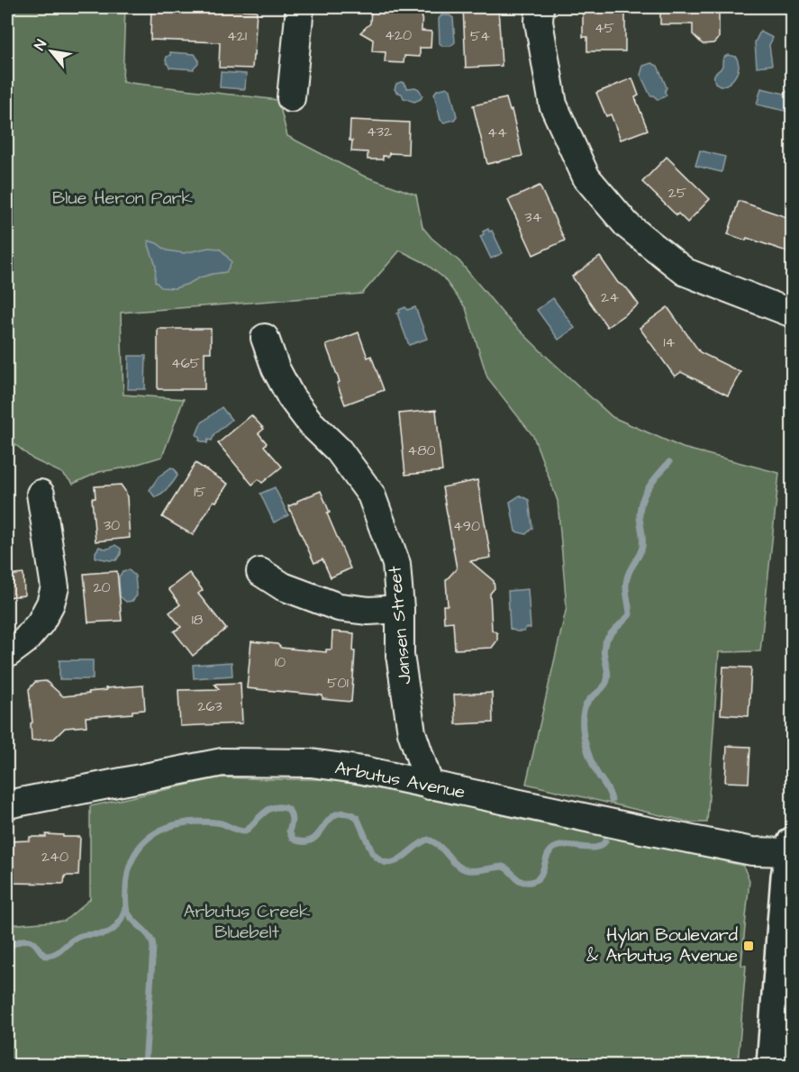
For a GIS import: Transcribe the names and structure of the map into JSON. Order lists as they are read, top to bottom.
{
  "streets": {
    "street": ["Jansen Street", "Arbutus Avenue"]
  },
  "crossings": [
    ["Jansen Street", "Arbutus Avenue"]
  ],
  "parks": ["Blue Heron Park", "Arbutus Creek Bluebelt"],
  "places": {
    "transit": ["Hylan Boulevard & Arbutus Avenue"]
  },
  "house_numbers": [
    "45",
    "420",
    "421",
    "54",
    "432",
    "44",
    "25",
    "34",
    "24",
    "14",
    "465",
    "480",
    "15",
    "30",
    "490",
    "20",
    "18",
    "10",
    "501",
    "263",
    "240"
  ],
  "north": "top left"
}
